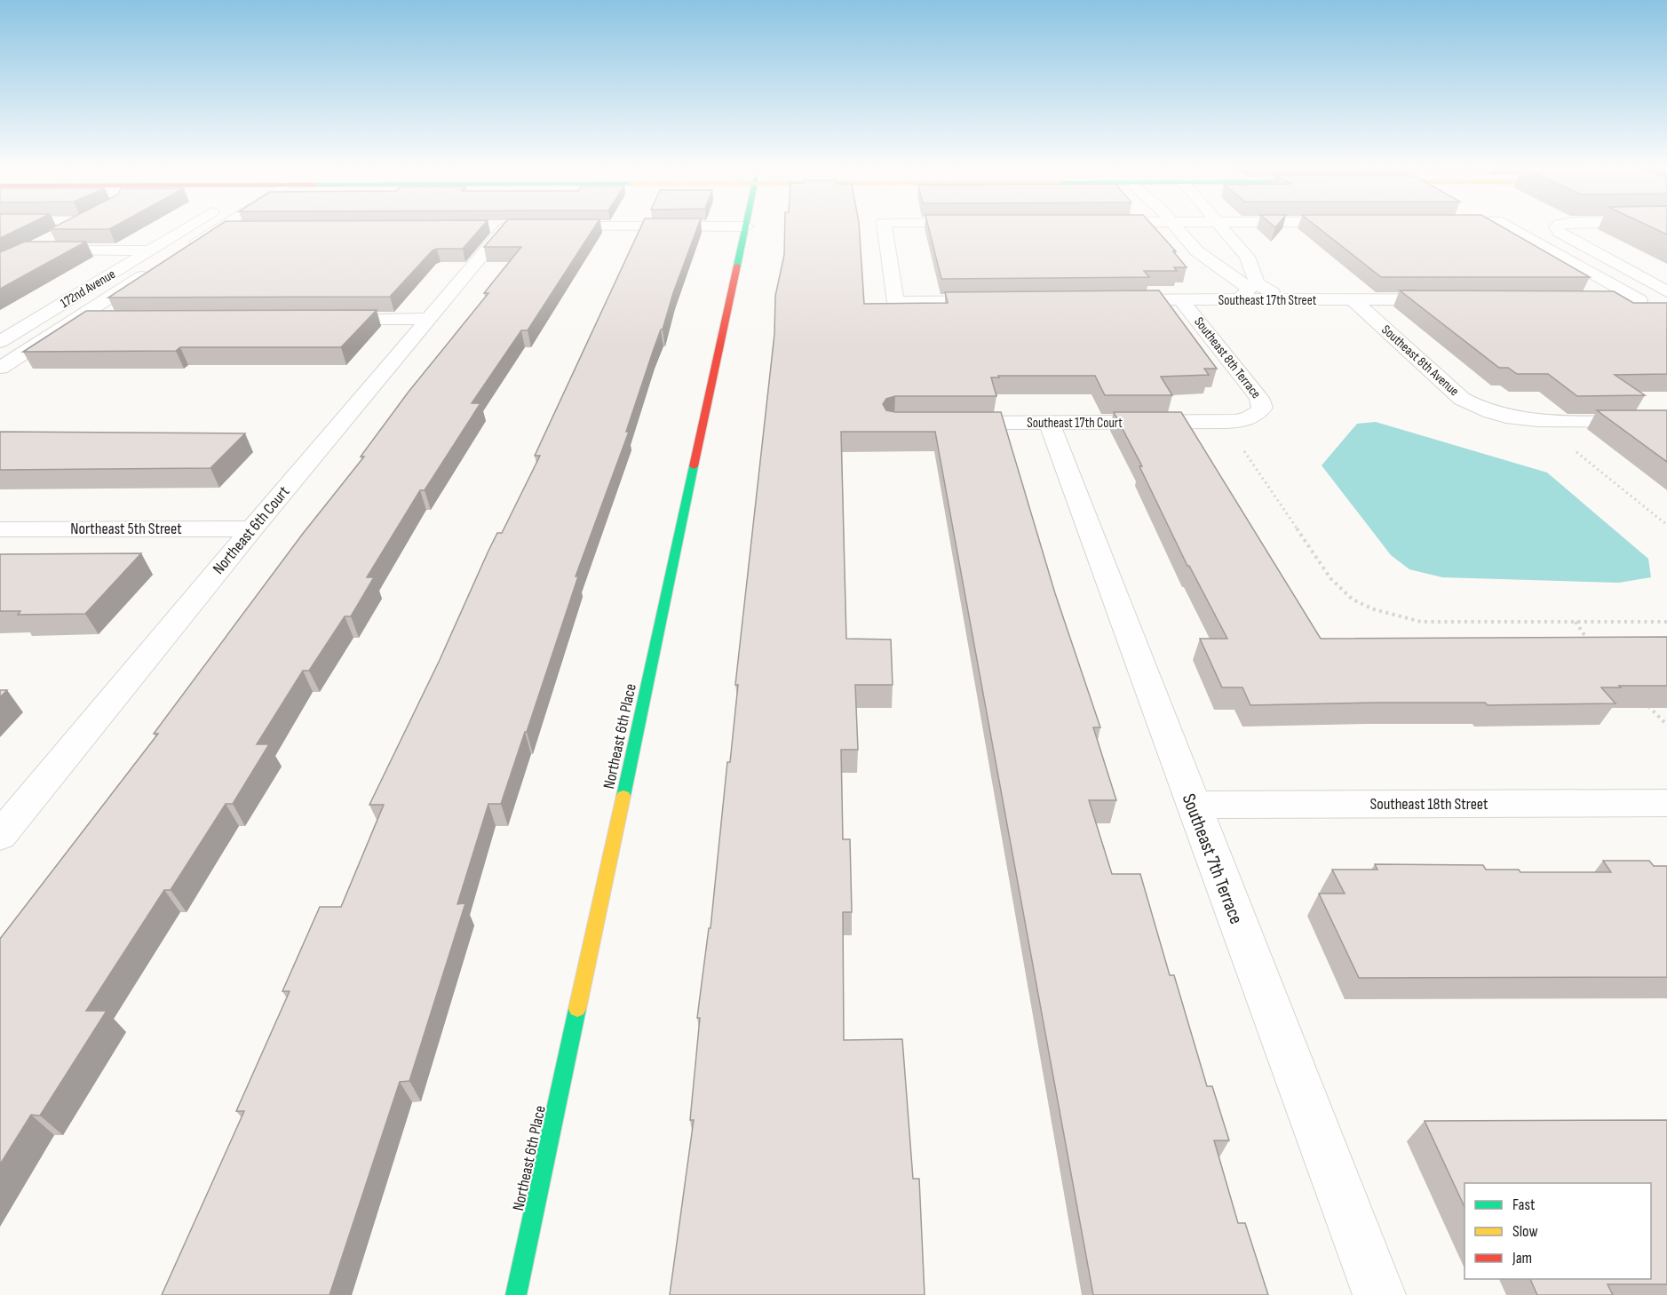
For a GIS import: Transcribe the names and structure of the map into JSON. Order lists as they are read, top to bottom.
{
  "streets": {
    "street": [
      "172nd Avenue",
      "Southeast 17th Street",
      "Southeast 8th Terrace",
      "Southeast 8th Avenue",
      "Southeast 17th Court",
      "Northeast 5th Street",
      "Northeast 6th Court",
      "Northeast 6th Place",
      "Southeast 18th Street",
      "Southeast 7th Terrace"
    ]
  },
  "crossings": [
    ["Southeast 17th Street", "Southeast 8th Terrace"],
    ["Southeast 17th Street", "Southeast 8th Avenue"],
    ["Southeast 8th Terrace", "Southeast 17th Court"],
    ["Southeast 17th Court", "Southeast 7th Terrace"],
    ["Northeast 5th Street", "Northeast 6th Court"],
    ["Southeast 18th Street", "Southeast 7th Terrace"]
  ],
  "legend": ["Fast", "Slow", "Jam"]
}
